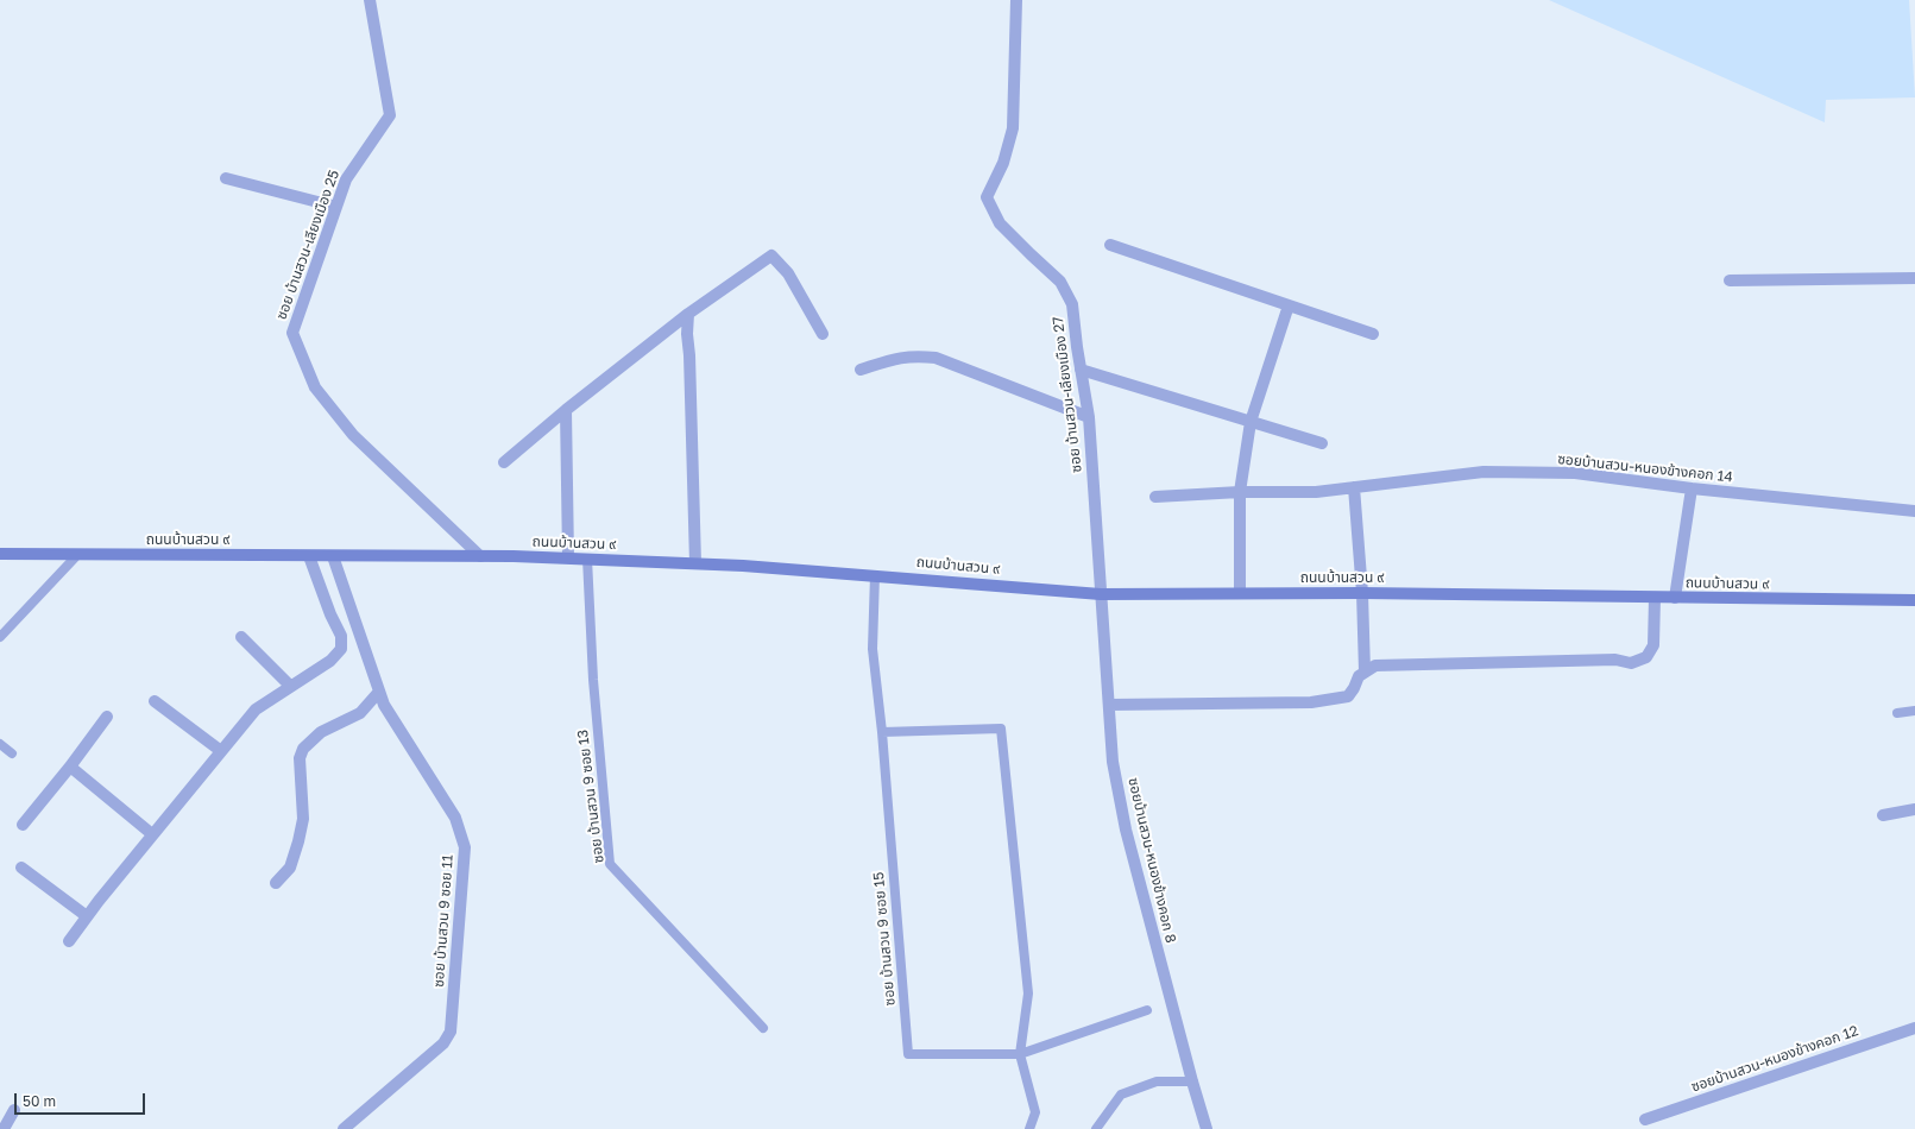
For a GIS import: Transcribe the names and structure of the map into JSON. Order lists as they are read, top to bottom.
{
  "streets": {
    "street": [
      "ซอย บ้านสวน-เลียงเมือง 25",
      "ซอย บ้านสวน-เลียงเมือง 27",
      "ซอยบ้านสวน-หนองข้างคอก 14",
      "ถนนบ้านสวน ๙",
      "ซอยบ้านสวน-หนองข้างคอก 8",
      "ซอย บ้านสวน 9 ซอย 11",
      "ซอยบ้านสวน-หนองข้างคอก 12"
    ],
    "lane": ["ซอย บ้านสวน 9 ซอย 13", "ซอย บ้านสวน 9 ซอย 15"]
  },
  "crossings": [
    ["ซอย บ้านสวน-เลียงเมือง 25", "ถนนบ้านสวน ๙"],
    ["ซอย บ้านสวน-เลียงเมือง 27", "ถนนบ้านสวน ๙"],
    ["ซอย บ้านสวน-เลียงเมือง 27", "ซอยบ้านสวน-หนองข้างคอก 8"],
    ["ถนนบ้านสวน ๙", "ซอย บ้านสวน 9 ซอย 13"],
    ["ถนนบ้านสวน ๙", "ซอยบ้านสวน-หนองข้างคอก 8"],
    ["ถนนบ้านสวน ๙", "ซอย บ้านสวน 9 ซอย 11"],
    ["ถนนบ้านสวน ๙", "ซอย บ้านสวน 9 ซอย 15"]
  ],
  "scale_bar": "50 m"
}
